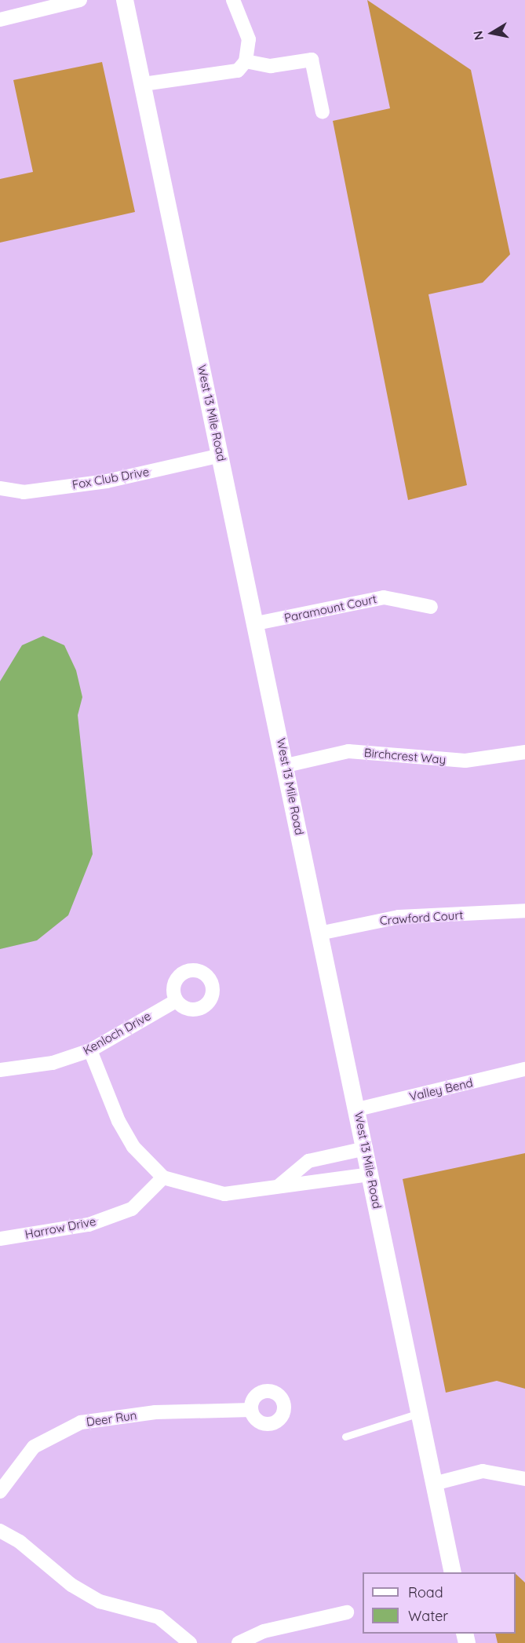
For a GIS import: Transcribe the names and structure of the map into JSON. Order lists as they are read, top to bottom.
{
  "streets": {
    "street": [
      "West 13 Mile Road",
      "Fox Club Drive",
      "Paramount Court",
      "Birchcrest Way",
      "Crawford Court",
      "Kenloch Drive",
      "Valley Bend",
      "Harrow Drive",
      "Deer Run"
    ]
  },
  "crossings": [
    ["West 13 Mile Road", "Fox Club Drive"],
    ["West 13 Mile Road", "Paramount Court"],
    ["West 13 Mile Road", "Birchcrest Way"],
    ["West 13 Mile Road", "Crawford Court"],
    ["West 13 Mile Road", "Valley Bend"]
  ],
  "legend": ["Road", "Water"],
  "north": "left"
}
